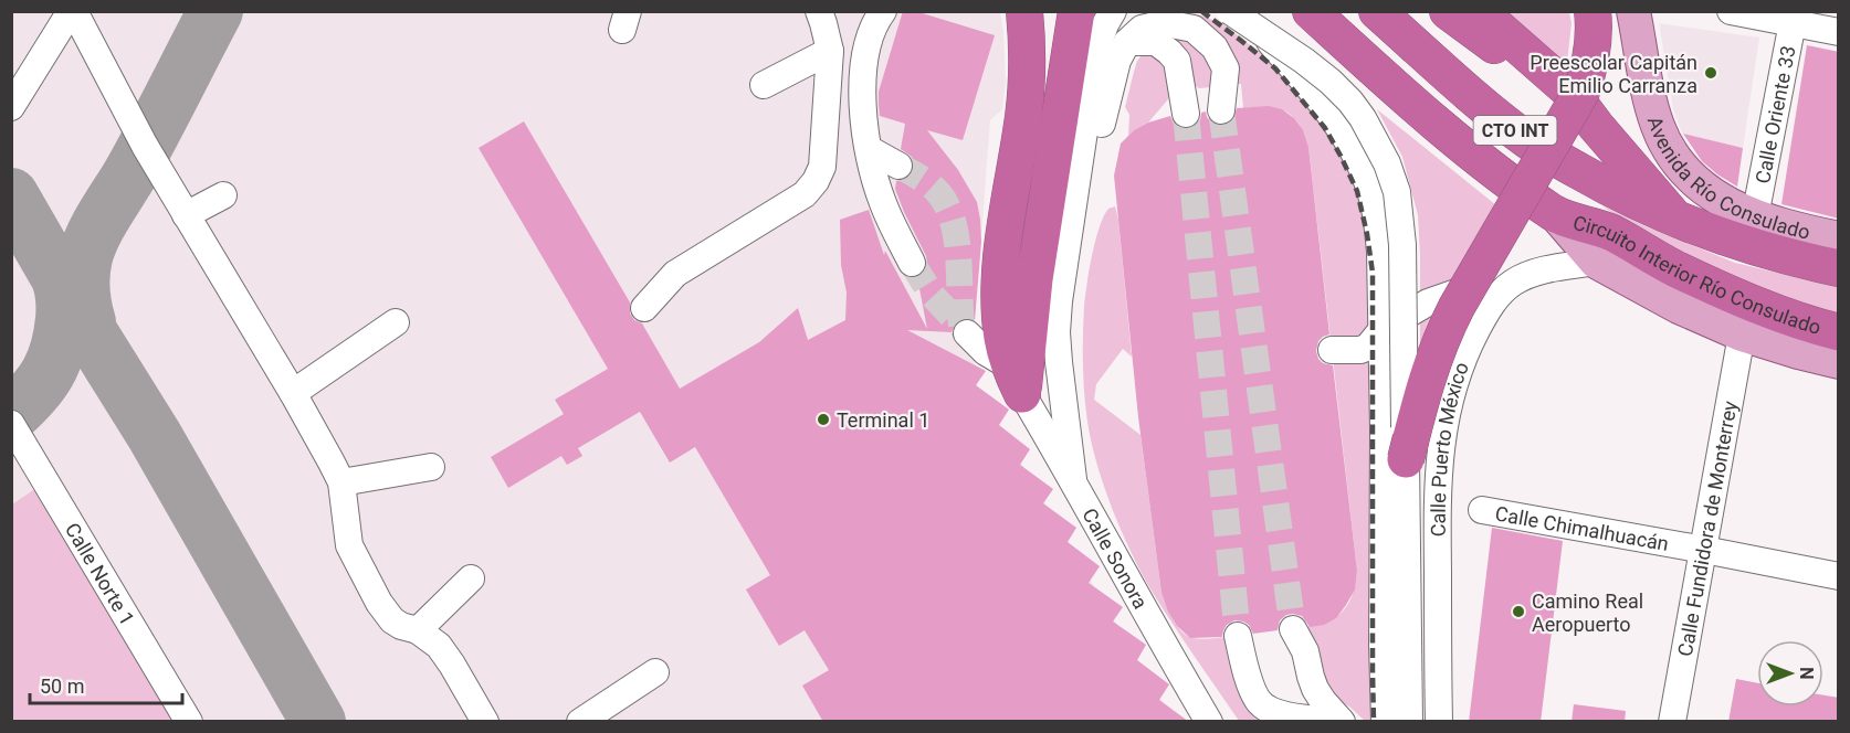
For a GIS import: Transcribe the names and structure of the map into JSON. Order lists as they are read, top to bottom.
{
  "streets": {
    "highway": ["CTO INT", "Circuito Interior Río Consulado"],
    "main road": ["Avenida Río Consulado"],
    "street": [
      "Calle Oriente 33",
      "Calle Puerto México",
      "Calle Chimalhuacán",
      "Calle Fundidora de Monterrey",
      "Calle Sonora",
      "Calle Norte 1"
    ]
  },
  "crossings": [
    ["Calle Oriente 33", "Avenida Río Consulado"],
    ["CTO INT", "Circuito Interior Río Consulado"],
    ["CTO INT", "Calle Puerto México"],
    ["CTO INT", "Calle Fundidora de Monterrey"],
    ["Calle Chimalhuacán", "Calle Fundidora de Monterrey"]
  ],
  "places": ["Preescolar Capitán Emilio Carranza", "Terminal 1", "Camino Real Aeropuerto"],
  "scale_bar": "50 m",
  "north": "right"
}
